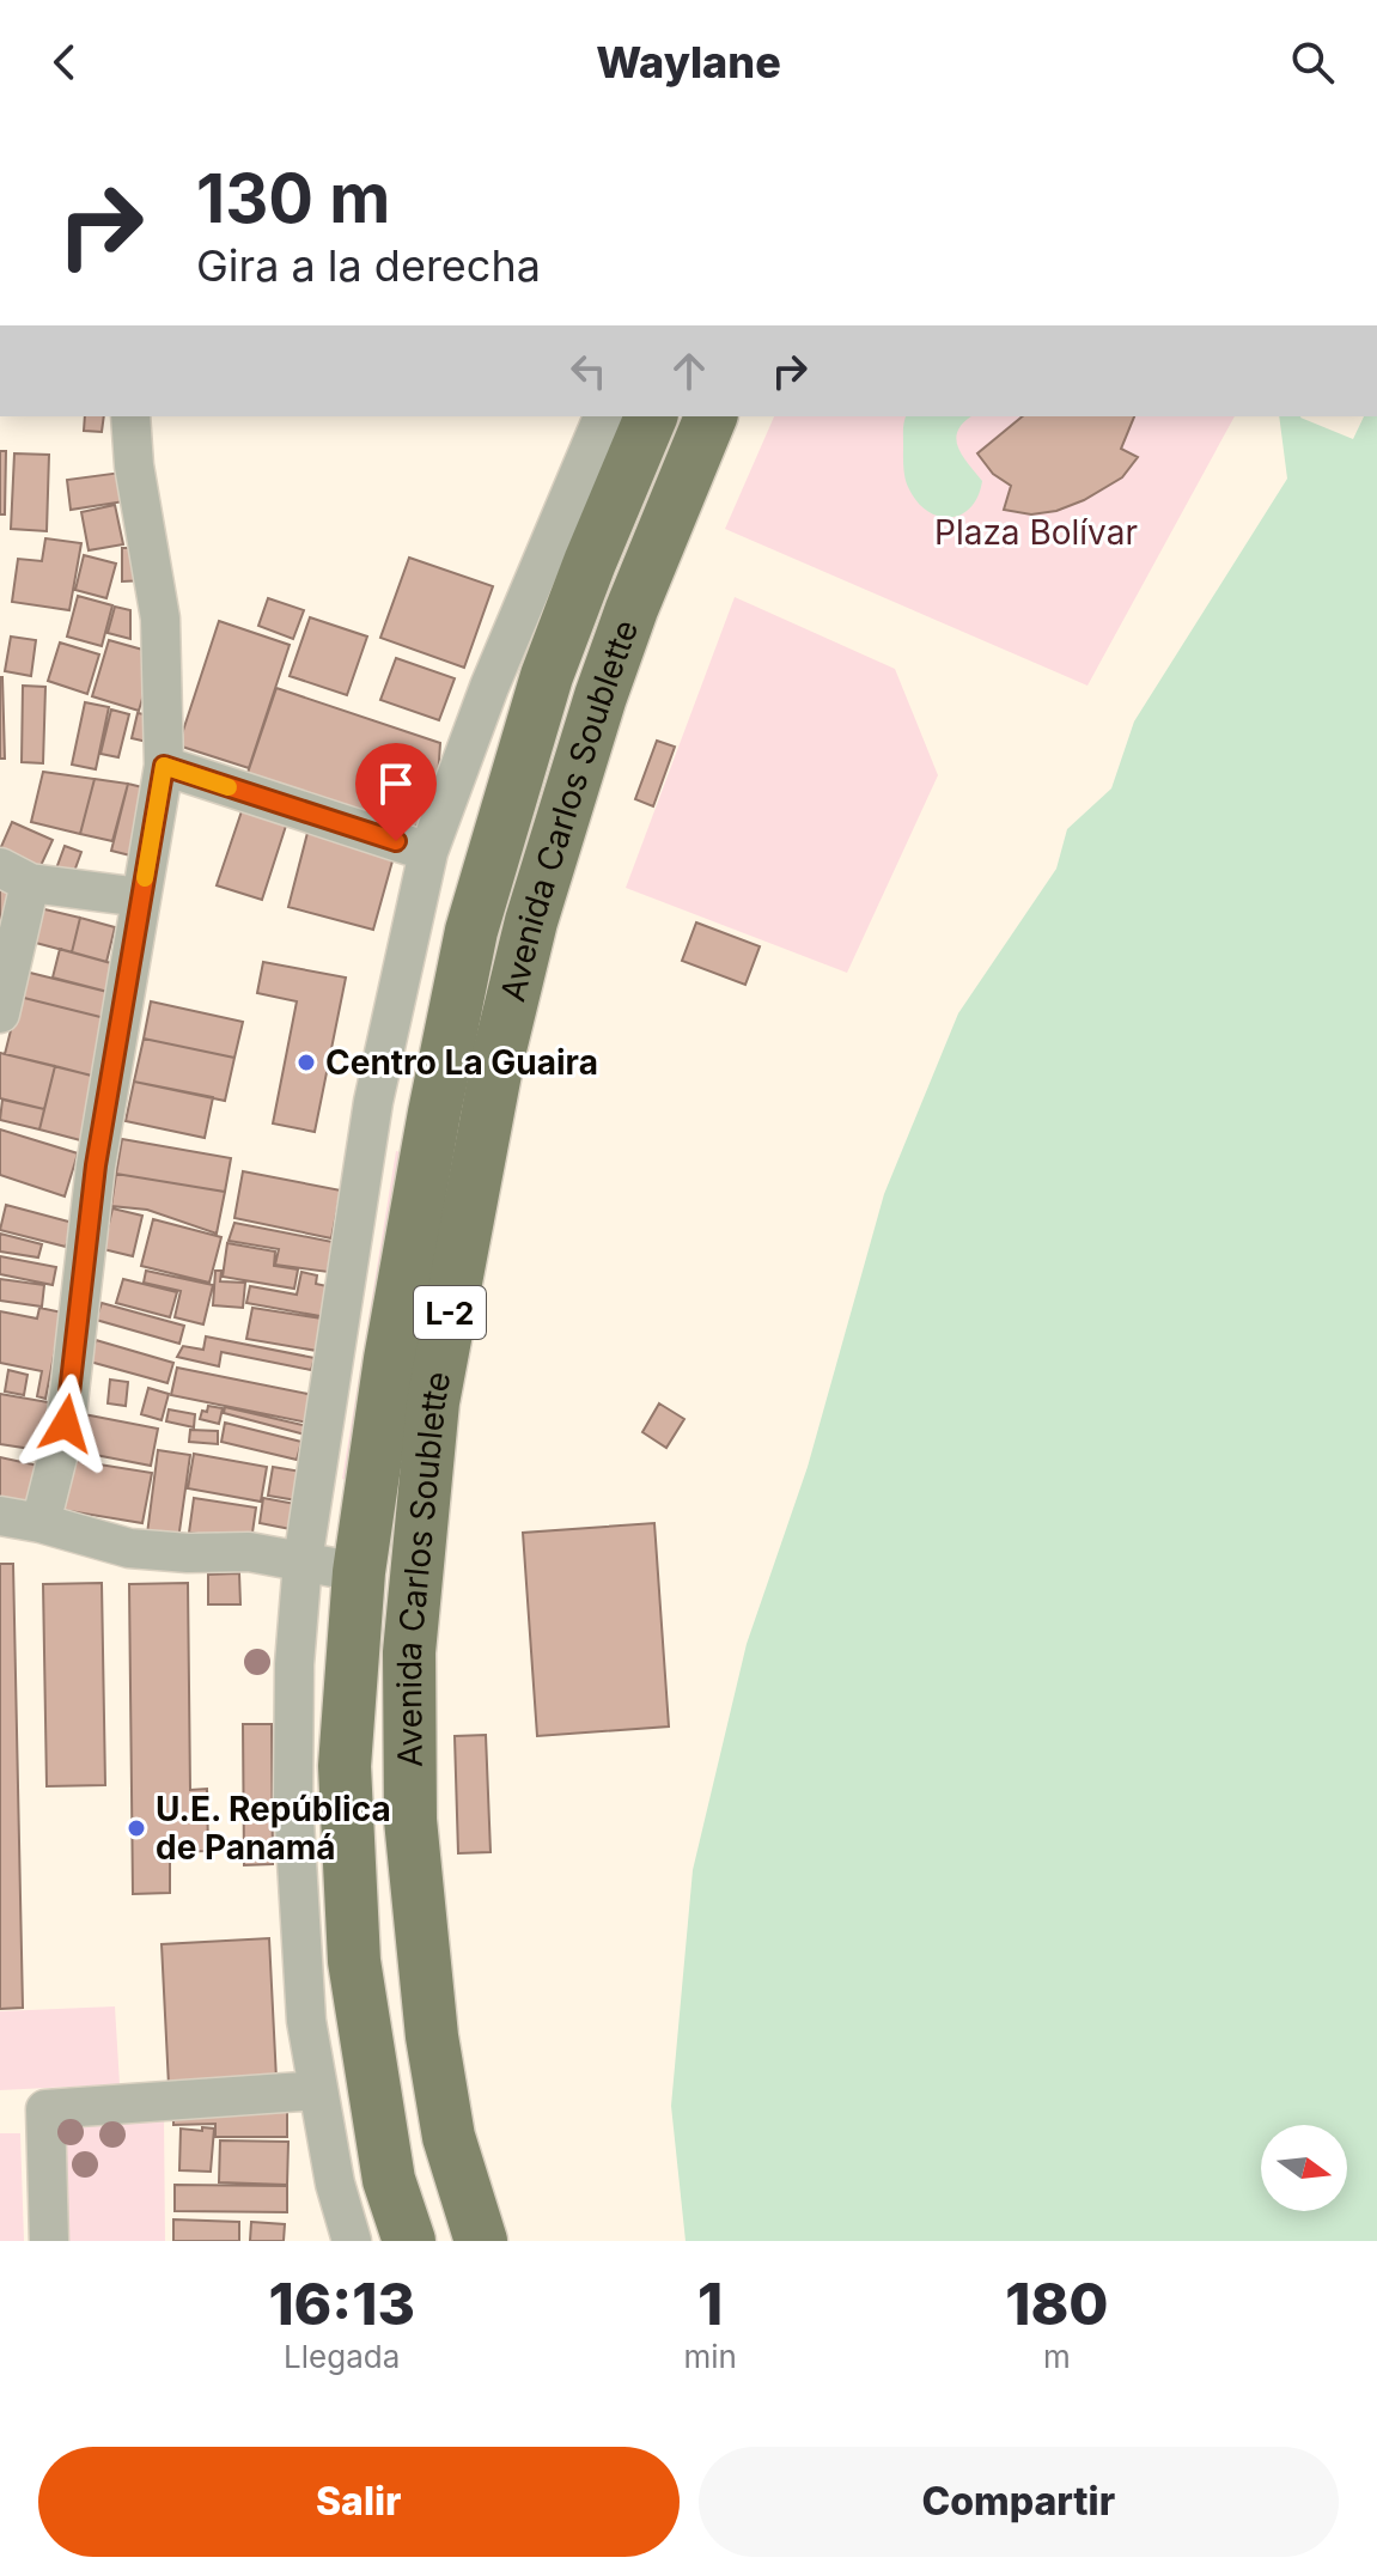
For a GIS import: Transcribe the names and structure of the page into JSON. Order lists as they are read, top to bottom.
{
  "streets": {
    "main road": ["Avenida Carlos Soublette", "L-2"]
  },
  "parks": ["Plaza Bolívar"],
  "places": ["Centro La Guaira", "U.E. República de Panamá"],
  "north": "right",
  "page": {
    "header": "Waylane",
    "turn": ["130 m", "Gira a la derecha"],
    "eta": [
      "16:13",
      "Llegada",
      "1",
      "min",
      "180",
      "m"
    ],
    "buttons": ["Salir", "Compartir"]
  }
}
